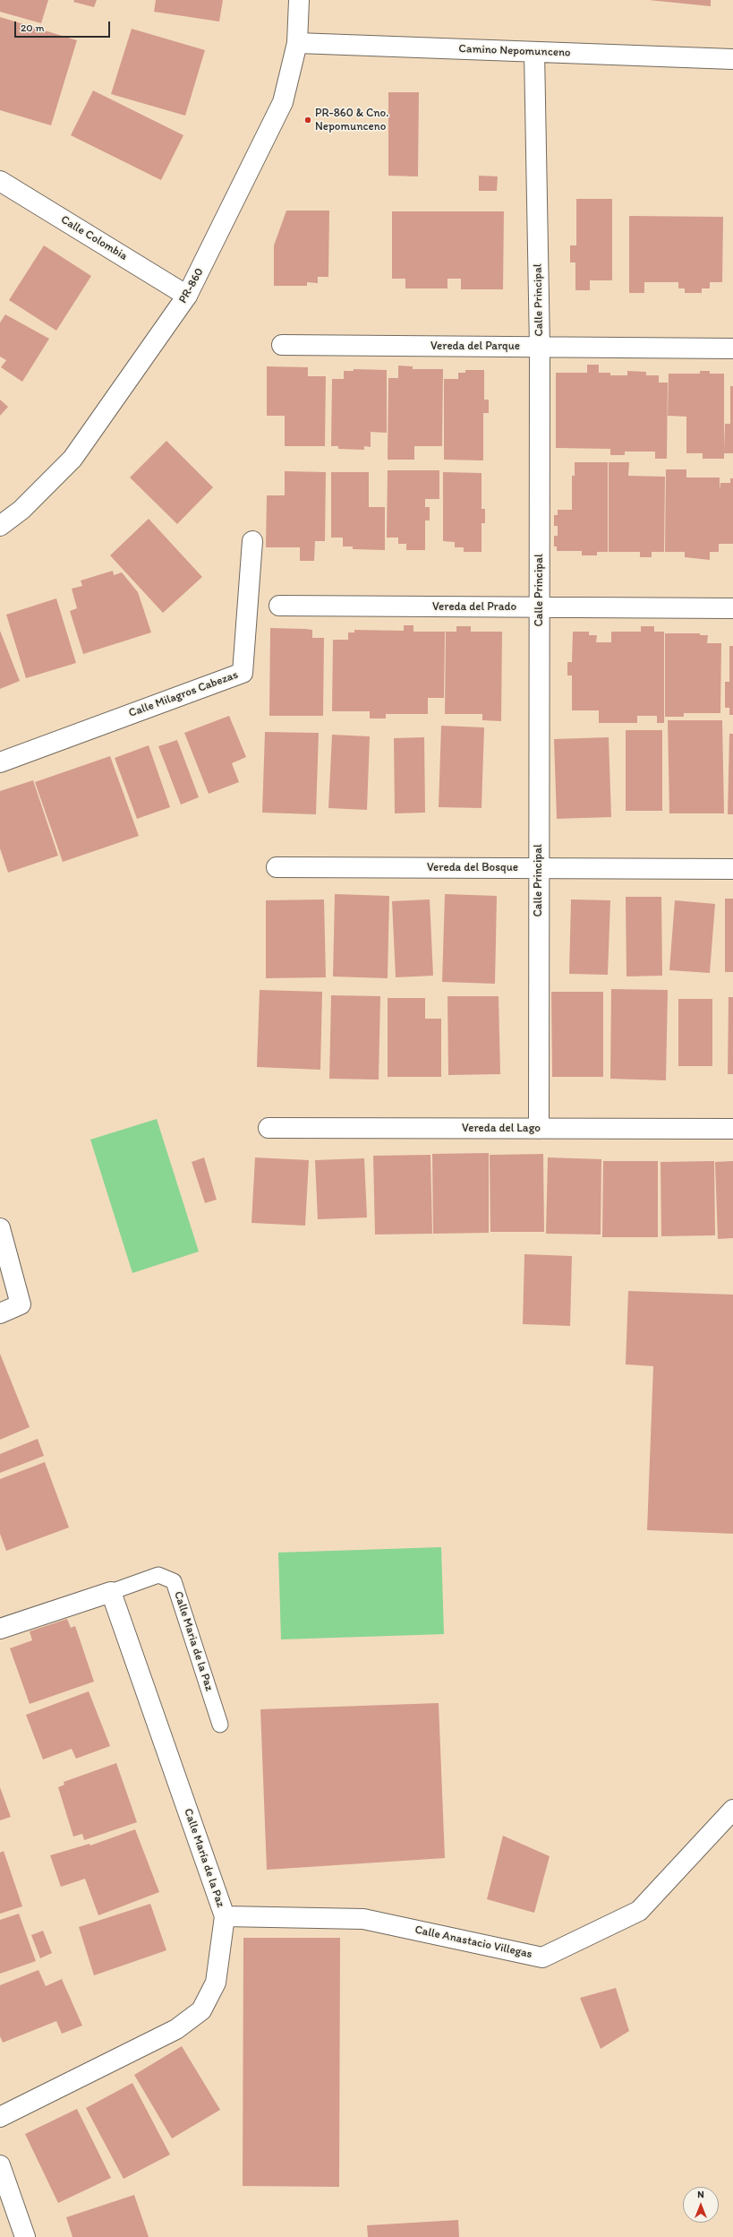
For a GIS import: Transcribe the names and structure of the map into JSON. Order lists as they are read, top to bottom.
{
  "streets": {
    "street": [
      "Camino Nepomunceno",
      "Calle Colombia",
      "PR-860",
      "Calle Principal",
      "Vereda del Parque",
      "Vereda del Prado",
      "Calle Milagros Cabezas",
      "Vereda del Bosque",
      "Vereda del Lago",
      "Calle María de la Paz",
      "Calle Anastacio Villegas"
    ],
    "lane": ["Calle Maria de la Paz"]
  },
  "crossings": [
    ["Camino Nepomunceno", "PR-860"],
    ["Camino Nepomunceno", "Calle Principal"],
    ["Calle Colombia", "PR-860"],
    ["Calle Principal", "Vereda del Parque"],
    ["Calle Principal", "Vereda del Prado"],
    ["Calle Principal", "Vereda del Bosque"],
    ["Calle Principal", "Vereda del Lago"],
    ["Calle Maria de la Paz", "Calle María de la Paz"],
    ["Calle María de la Paz", "Calle Anastacio Villegas"]
  ],
  "places": ["PR-860 & Cno. Nepomunceno"],
  "scale_bar": "20 m",
  "north": "top"
}
